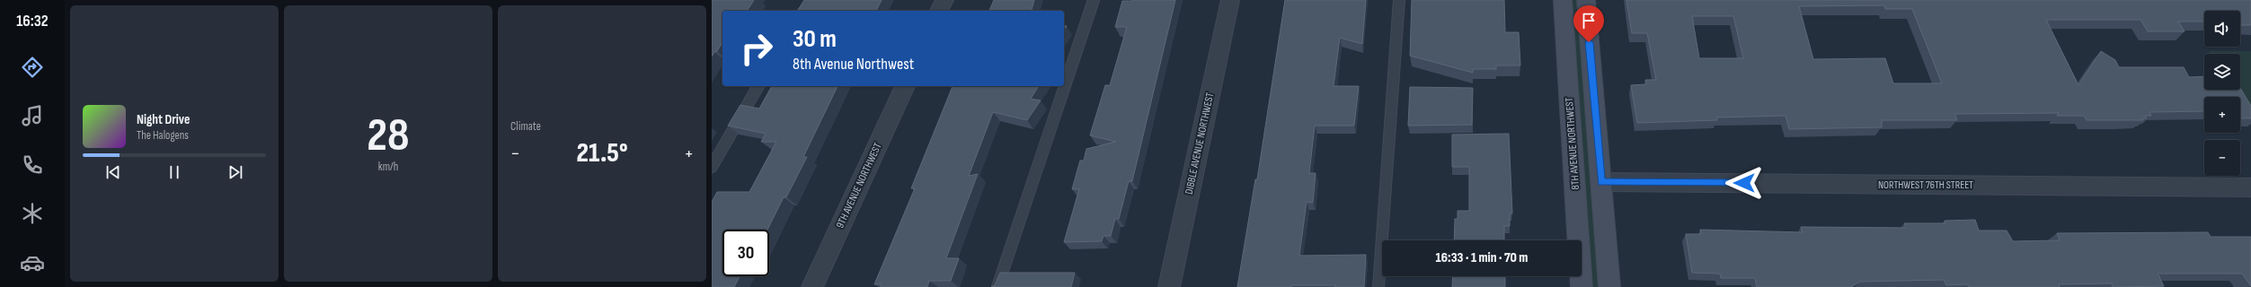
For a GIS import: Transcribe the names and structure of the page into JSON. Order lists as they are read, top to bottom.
{
  "streets": {
    "main road": ["8TH AVENUE NORTHWEST"],
    "street": ["DIBBLE AVENUE NORTHWEST", "NORTHWEST 76TH STREET", "9TH AVENUE NORTHWEST"]
  },
  "page": {
    "tabs": "16:32",
    "tile": [
      ["28", "km/h"],
      "Climate"
    ],
    "map_buttons": ["+", "−"],
    "turn": ["30 m", "8th Avenue Northwest"],
    "song": ["Night Drive", "The Halogens"],
    "heat": ["−", "21.5°", "+"],
    "limit": "30",
    "trip": "16:33 · 1 min · 70 m"
  }
}
